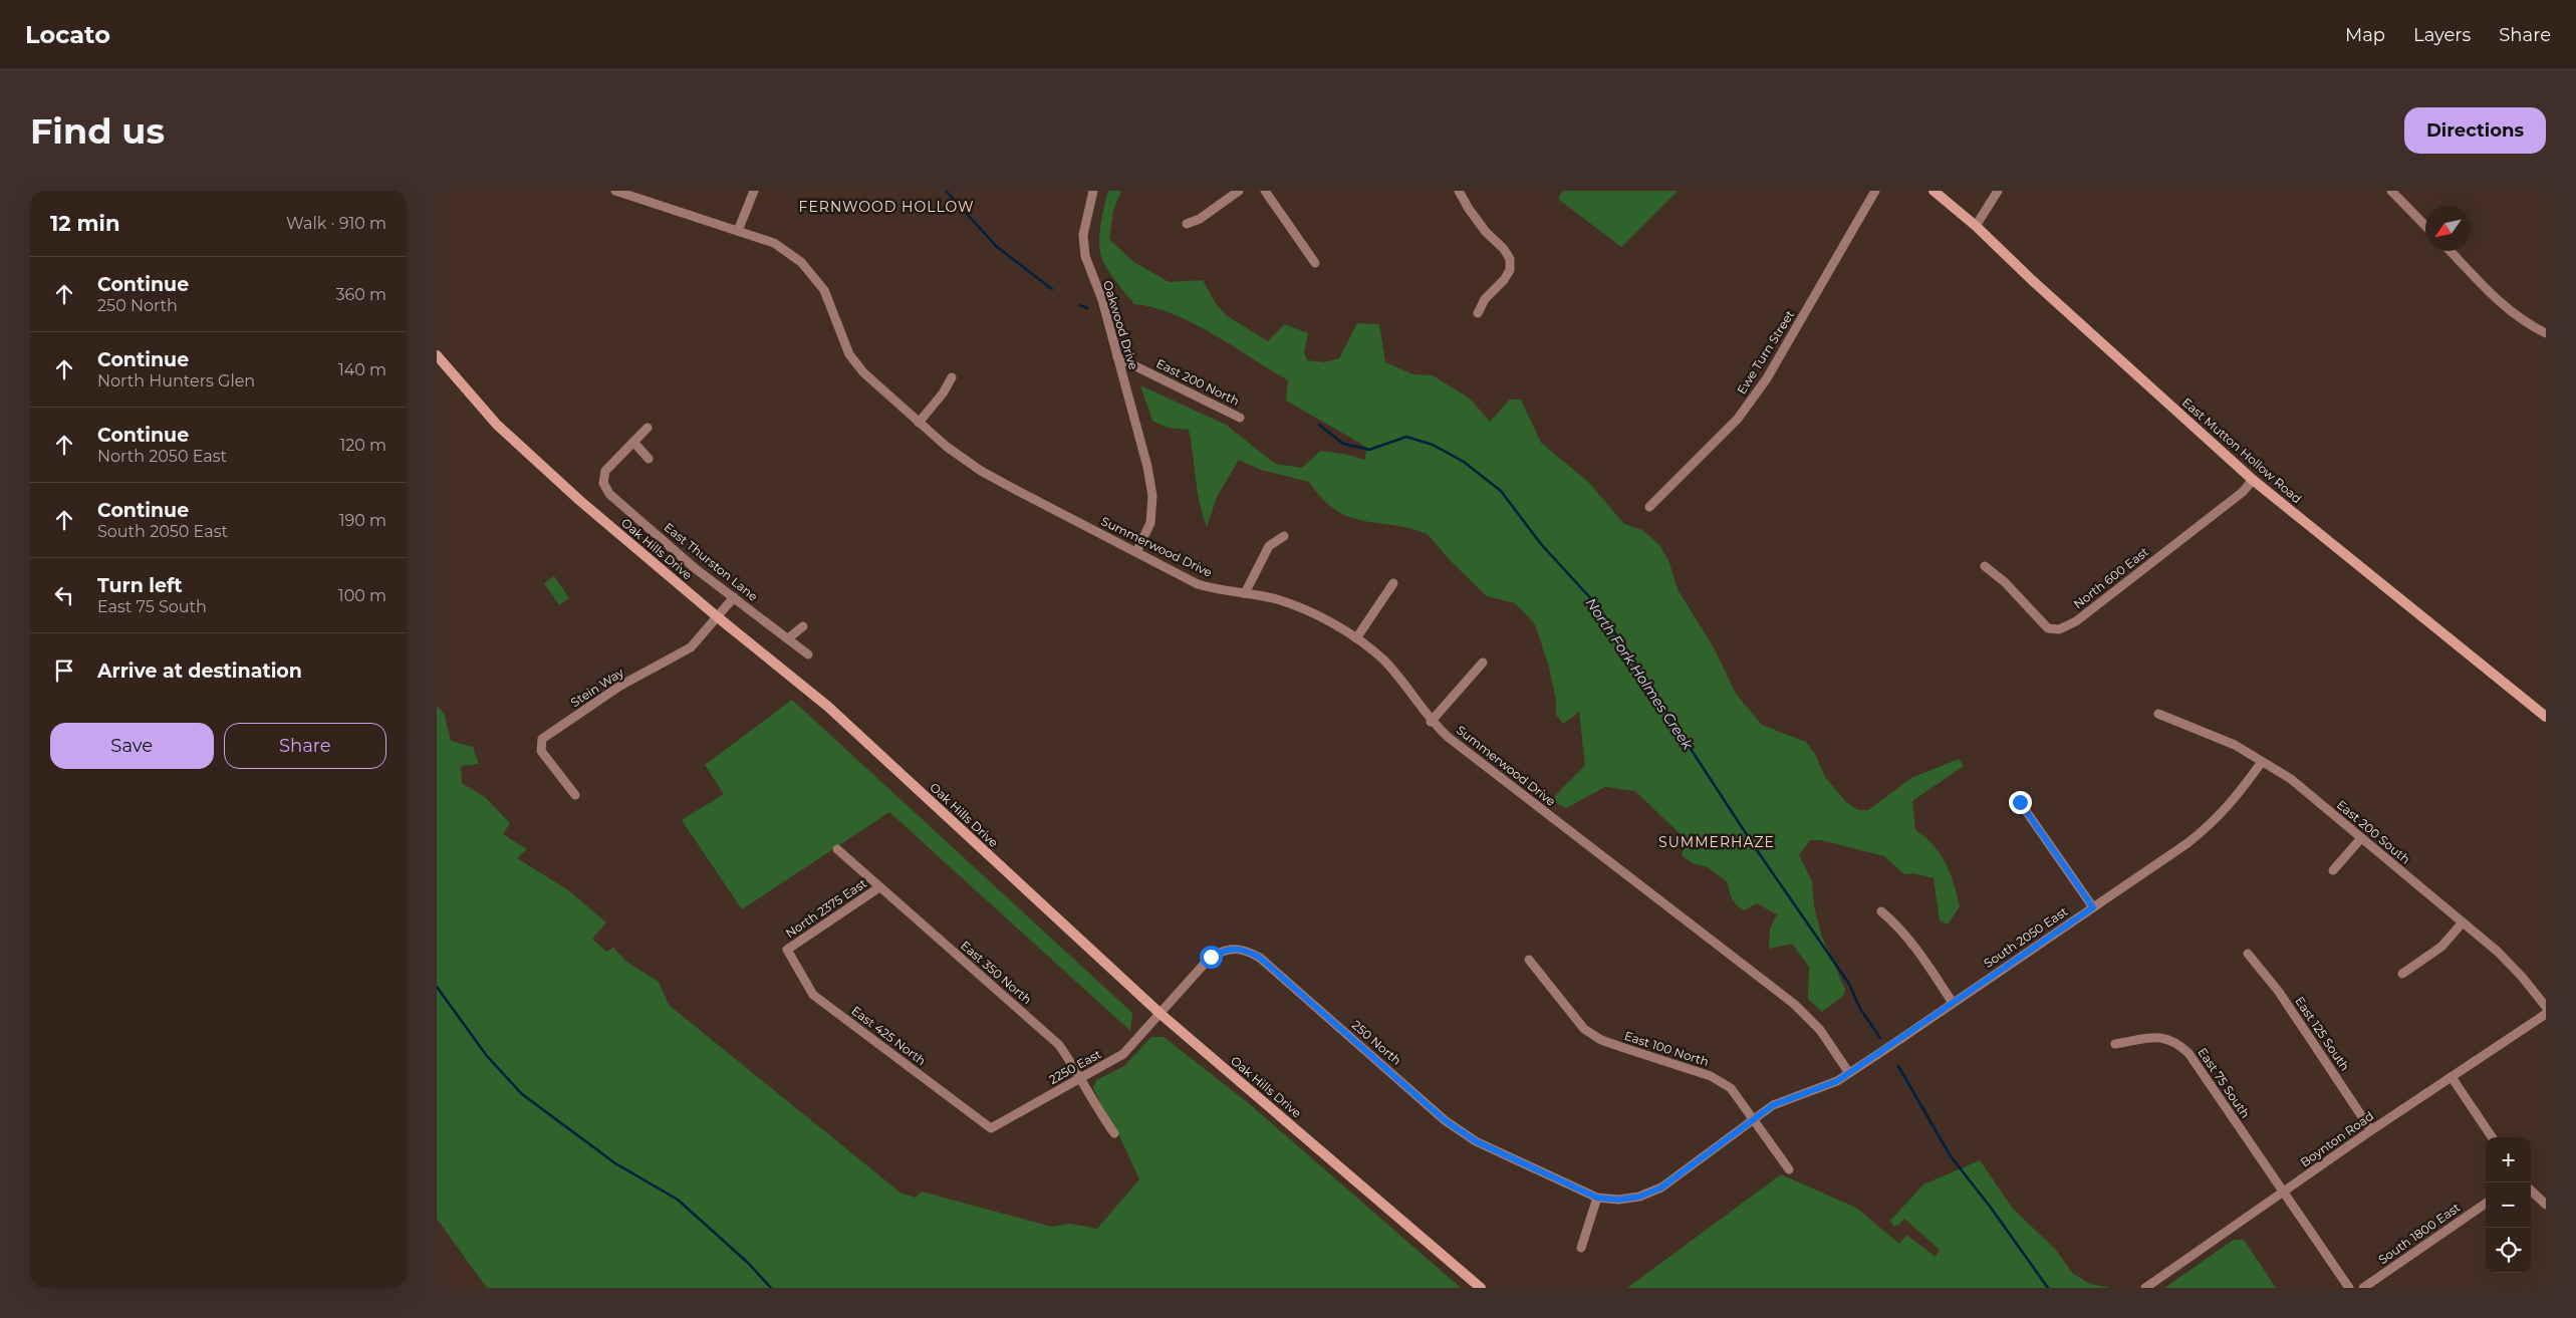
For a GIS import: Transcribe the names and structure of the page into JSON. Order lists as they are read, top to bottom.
{
  "streets": {
    "main road": ["East Mutton Hollow Road", "Oak Hills Drive"],
    "street": [
      "Oakwood Drive",
      "Ewe Turn Street",
      "East 200 North",
      "Summerwood Drive",
      "East Thurston Lane",
      "North 600 East",
      "Stein Way",
      "East 200 South",
      "North 2375 East",
      "South 2050 East",
      "East 350 North",
      "East 125 South",
      "East 425 North",
      "250 North",
      "East 100 North",
      "2250 East",
      "East 75 South",
      "Boynton Road",
      "South 1800 East"
    ]
  },
  "crossings": [
    ["Oakwood Drive", "East 200 North"],
    ["Oakwood Drive", "Summerwood Drive"],
    ["East Mutton Hollow Road", "North 600 East"],
    ["Summerwood Drive", "South 2050 East"],
    ["Oak Hills Drive", "Stein Way"],
    ["Oak Hills Drive", "250 North"],
    ["Oak Hills Drive", "2250 East"],
    ["East 200 South", "South 2050 East"],
    ["North 2375 East", "East 350 North"],
    ["North 2375 East", "East 425 North"],
    ["South 2050 East", "250 North"],
    ["South 2050 East", "East 100 North"],
    ["East 350 North", "2250 East"],
    ["East 125 South", "Boynton Road"],
    ["East 425 North", "2250 East"],
    ["250 North", "2250 East"],
    ["East 75 South", "Boynton Road"]
  ],
  "districts": ["FERNWOOD HOLLOW", "SUMMERHAZE"],
  "water": ["North Fork Holmes Creek"],
  "north": "bottom left",
  "page": {
    "header": "Locato",
    "nav": ["Map", "Layers", "Share"],
    "buttons": [
      "Directions",
      ["Save", "Share"]
    ],
    "title": "Find us",
    "heading": ["12 min", "Walk · 910 m"],
    "list": [
      ["Continue", "250 North", "360 m"],
      ["Continue", "North Hunters Glen", "140 m"],
      ["Continue", "North 2050 East", "120 m"],
      ["Continue", "South 2050 East", "190 m"],
      ["Turn left", "East 75 South", "100 m"],
      "Arrive at destination"
    ],
    "map_buttons": ["+", "−"]
  }
}
